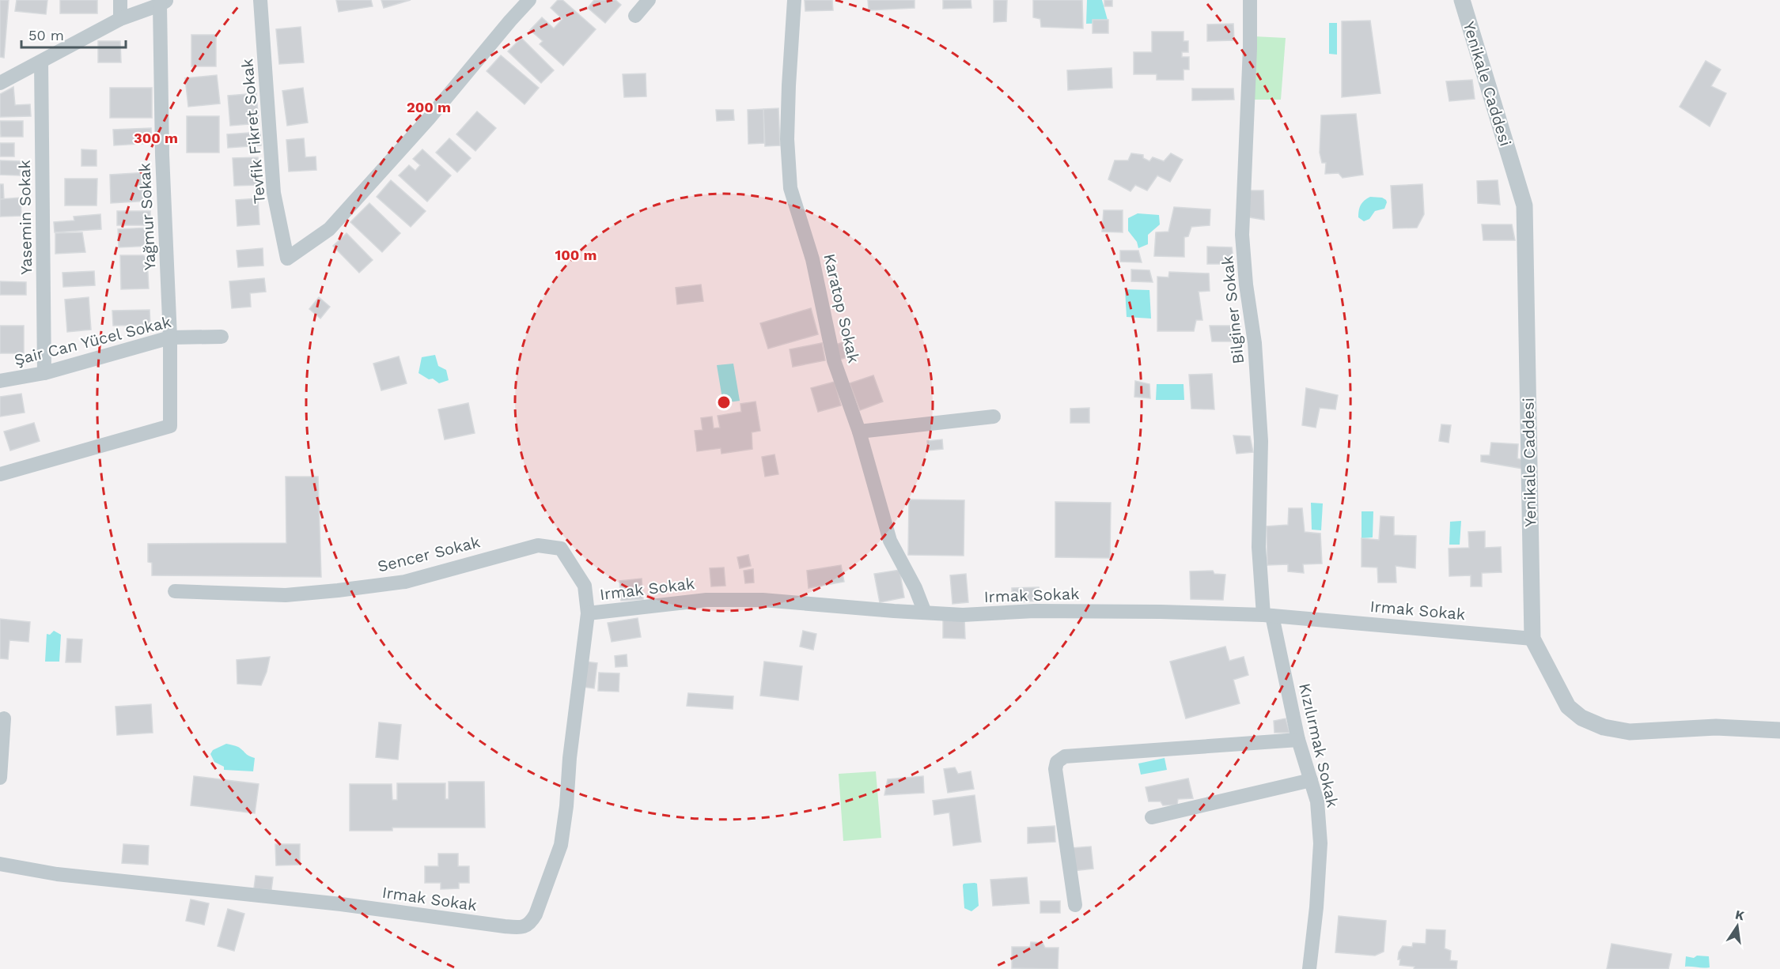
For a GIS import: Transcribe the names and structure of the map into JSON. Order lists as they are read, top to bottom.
{
  "streets": {
    "street": [
      "Yenikale Caddesi",
      "Tevfik Fikret Sokak",
      "Yağmur Sokak",
      "Yasemin Sokak",
      "Karatop Sokak",
      "Bilginer Sokak",
      "Şair Can Yücel Sokak",
      "Sencer Sokak",
      "Irmak Sokak",
      "Kızılırmak Sokak"
    ]
  },
  "crossings": [
    ["Yenikale Caddesi", "Irmak Sokak"],
    ["Yağmur Sokak", "Şair Can Yücel Sokak"],
    ["Yasemin Sokak", "Şair Can Yücel Sokak"],
    ["Karatop Sokak", "Irmak Sokak"],
    ["Bilginer Sokak", "Irmak Sokak"],
    ["Bilginer Sokak", "Kızılırmak Sokak"],
    ["Sencer Sokak", "Irmak Sokak"],
    ["Irmak Sokak", "Kızılırmak Sokak"]
  ],
  "scale_bar": "50 m",
  "north": "top",
  "rings": ["200 m", "300 m", "100 m"]
}
